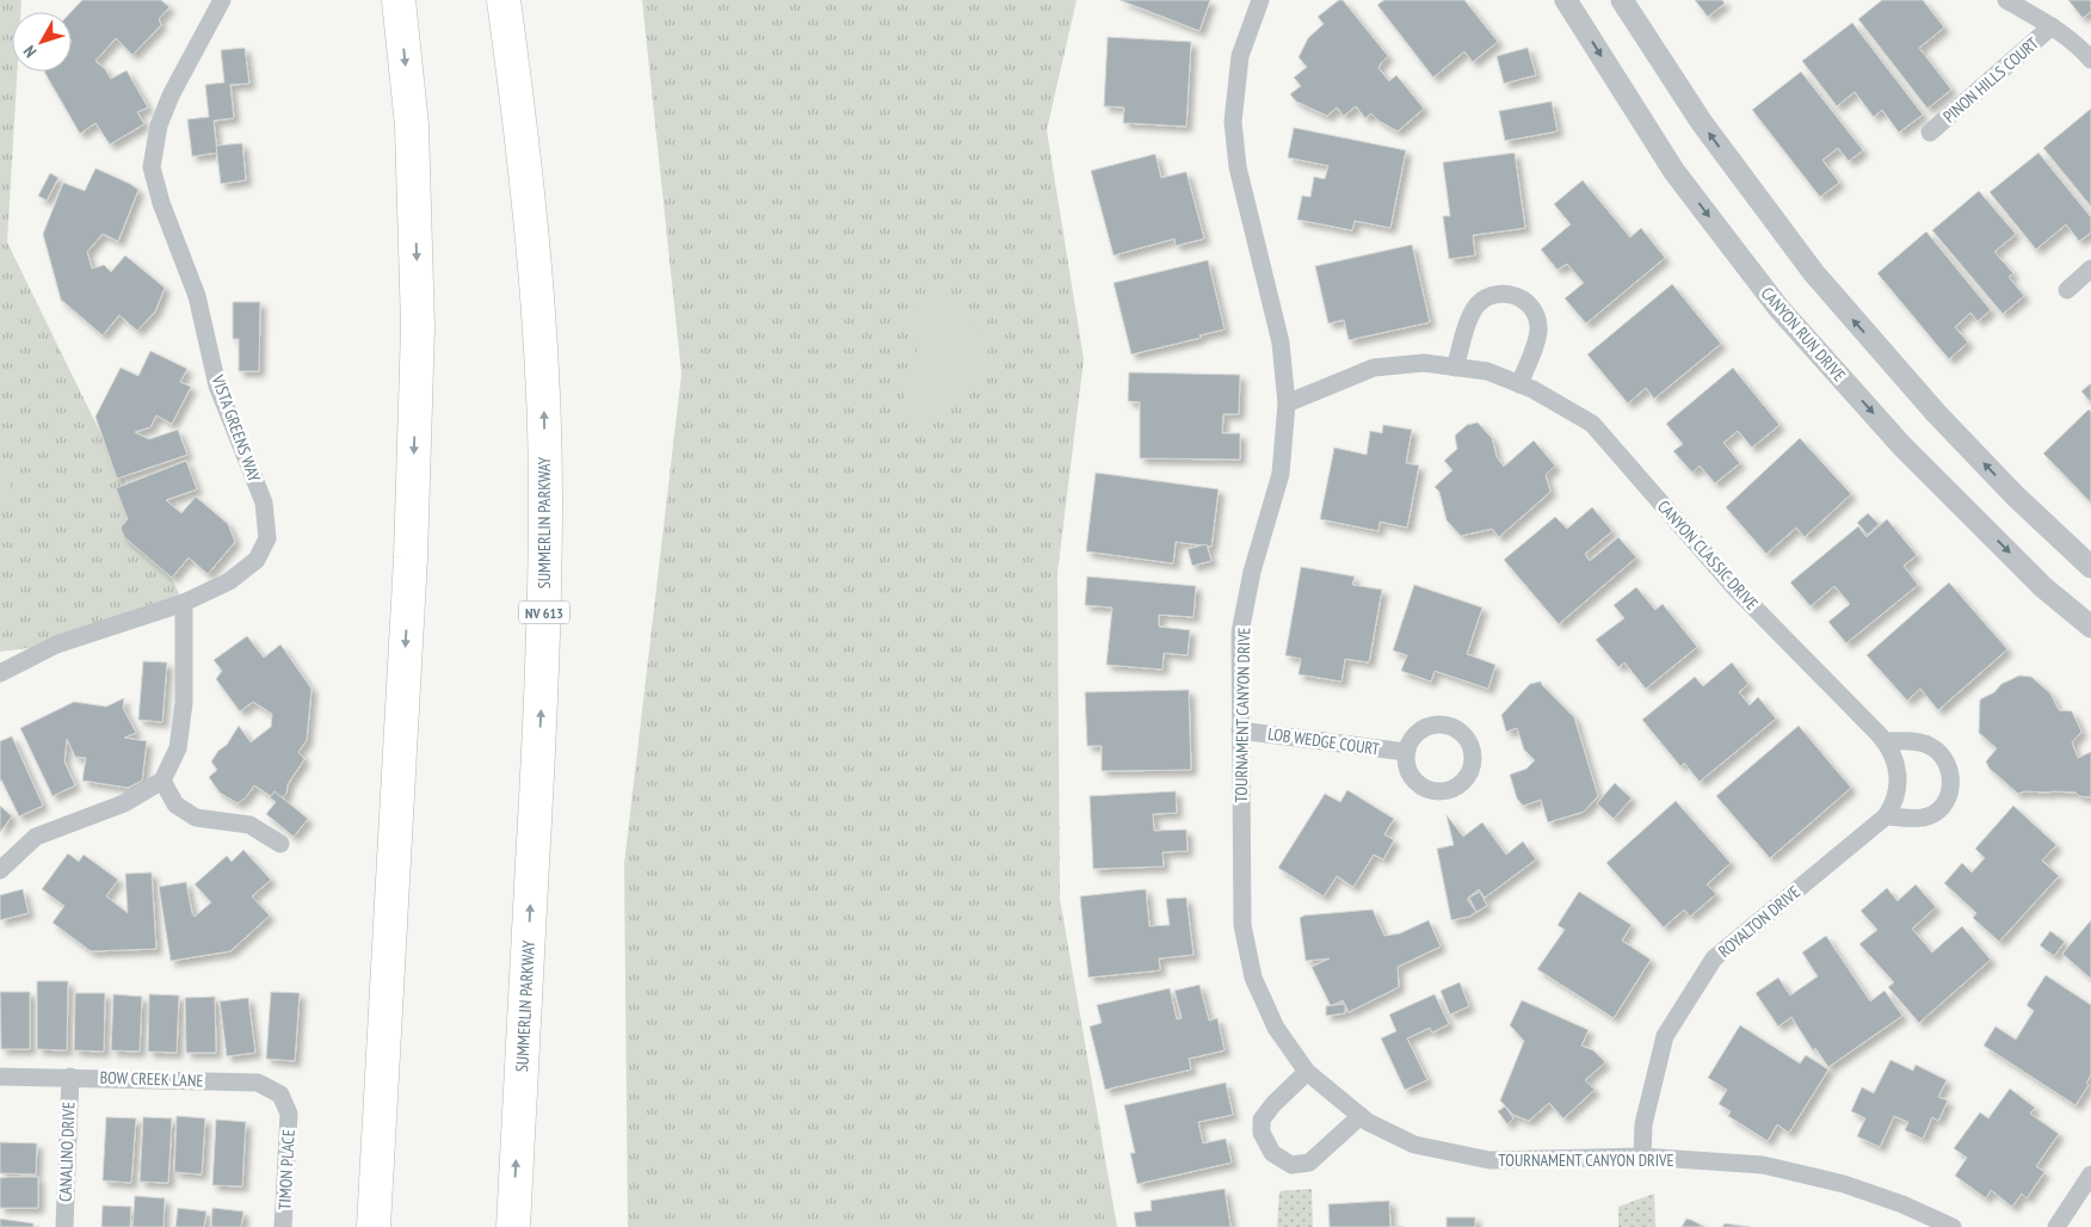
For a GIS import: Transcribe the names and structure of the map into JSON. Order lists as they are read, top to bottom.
{
  "streets": {
    "highway": ["SUMMERLIN PARKWAY", "NV 613"],
    "street": [
      "PINON HILLS COURT",
      "CANYON RUN DRIVE",
      "VISTA GREENS WAY",
      "CANYON CLASSIC DRIVE",
      "TOURNAMENT CANYON DRIVE",
      "LOB WEDGE COURT",
      "ROYALTON DRIVE",
      "BOW CREEK LANE",
      "CANALINO DRIVE",
      "TIMON PLACE"
    ]
  },
  "crossings": [
    ["CANYON CLASSIC DRIVE", "TOURNAMENT CANYON DRIVE"],
    ["CANYON CLASSIC DRIVE", "ROYALTON DRIVE"],
    ["TOURNAMENT CANYON DRIVE", "LOB WEDGE COURT"],
    ["TOURNAMENT CANYON DRIVE", "ROYALTON DRIVE"],
    ["BOW CREEK LANE", "CANALINO DRIVE"],
    ["BOW CREEK LANE", "TIMON PLACE"]
  ],
  "north": "bottom left"
}
